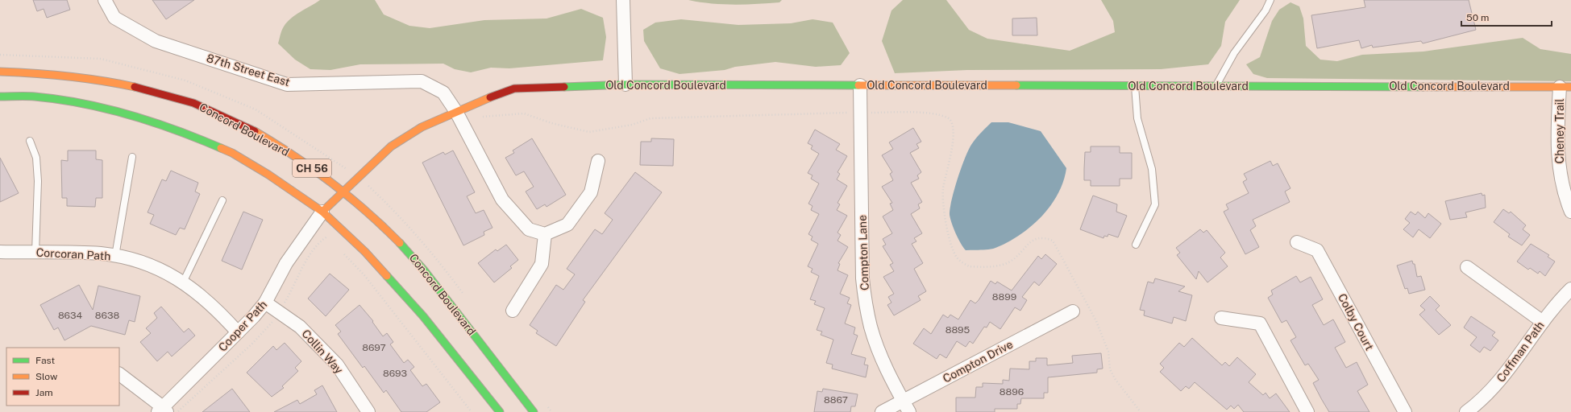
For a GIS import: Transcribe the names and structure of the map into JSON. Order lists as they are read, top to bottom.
{
  "streets": {
    "street": [
      "87th Street East",
      "Old Concord Boulevard",
      "Concord Boulevard",
      "Cheney Trail",
      "CH 56",
      "Compton Lane",
      "Corcoran Path",
      "Colby Court",
      "Cooper Path",
      "Collin Way",
      "Coffman Path",
      "Compton Drive"
    ]
  },
  "crossings": [
    ["87th Street East", "Old Concord Boulevard"],
    ["Old Concord Boulevard", "Concord Boulevard"],
    ["Old Concord Boulevard", "Cheney Trail"],
    ["Old Concord Boulevard", "CH 56"],
    ["Old Concord Boulevard", "Compton Lane"],
    ["Old Concord Boulevard", "Cooper Path"],
    ["CH 56", "Cooper Path"],
    ["Compton Lane", "Compton Drive"],
    ["Corcoran Path", "Cooper Path"],
    ["Cooper Path", "Collin Way"]
  ],
  "house_numbers": [
    "8899",
    "8634",
    "8638",
    "8895",
    "8697",
    "8693",
    "8896",
    "8867"
  ],
  "legend": ["Fast", "Slow", "Jam"],
  "scale_bar": "50 m"
}
